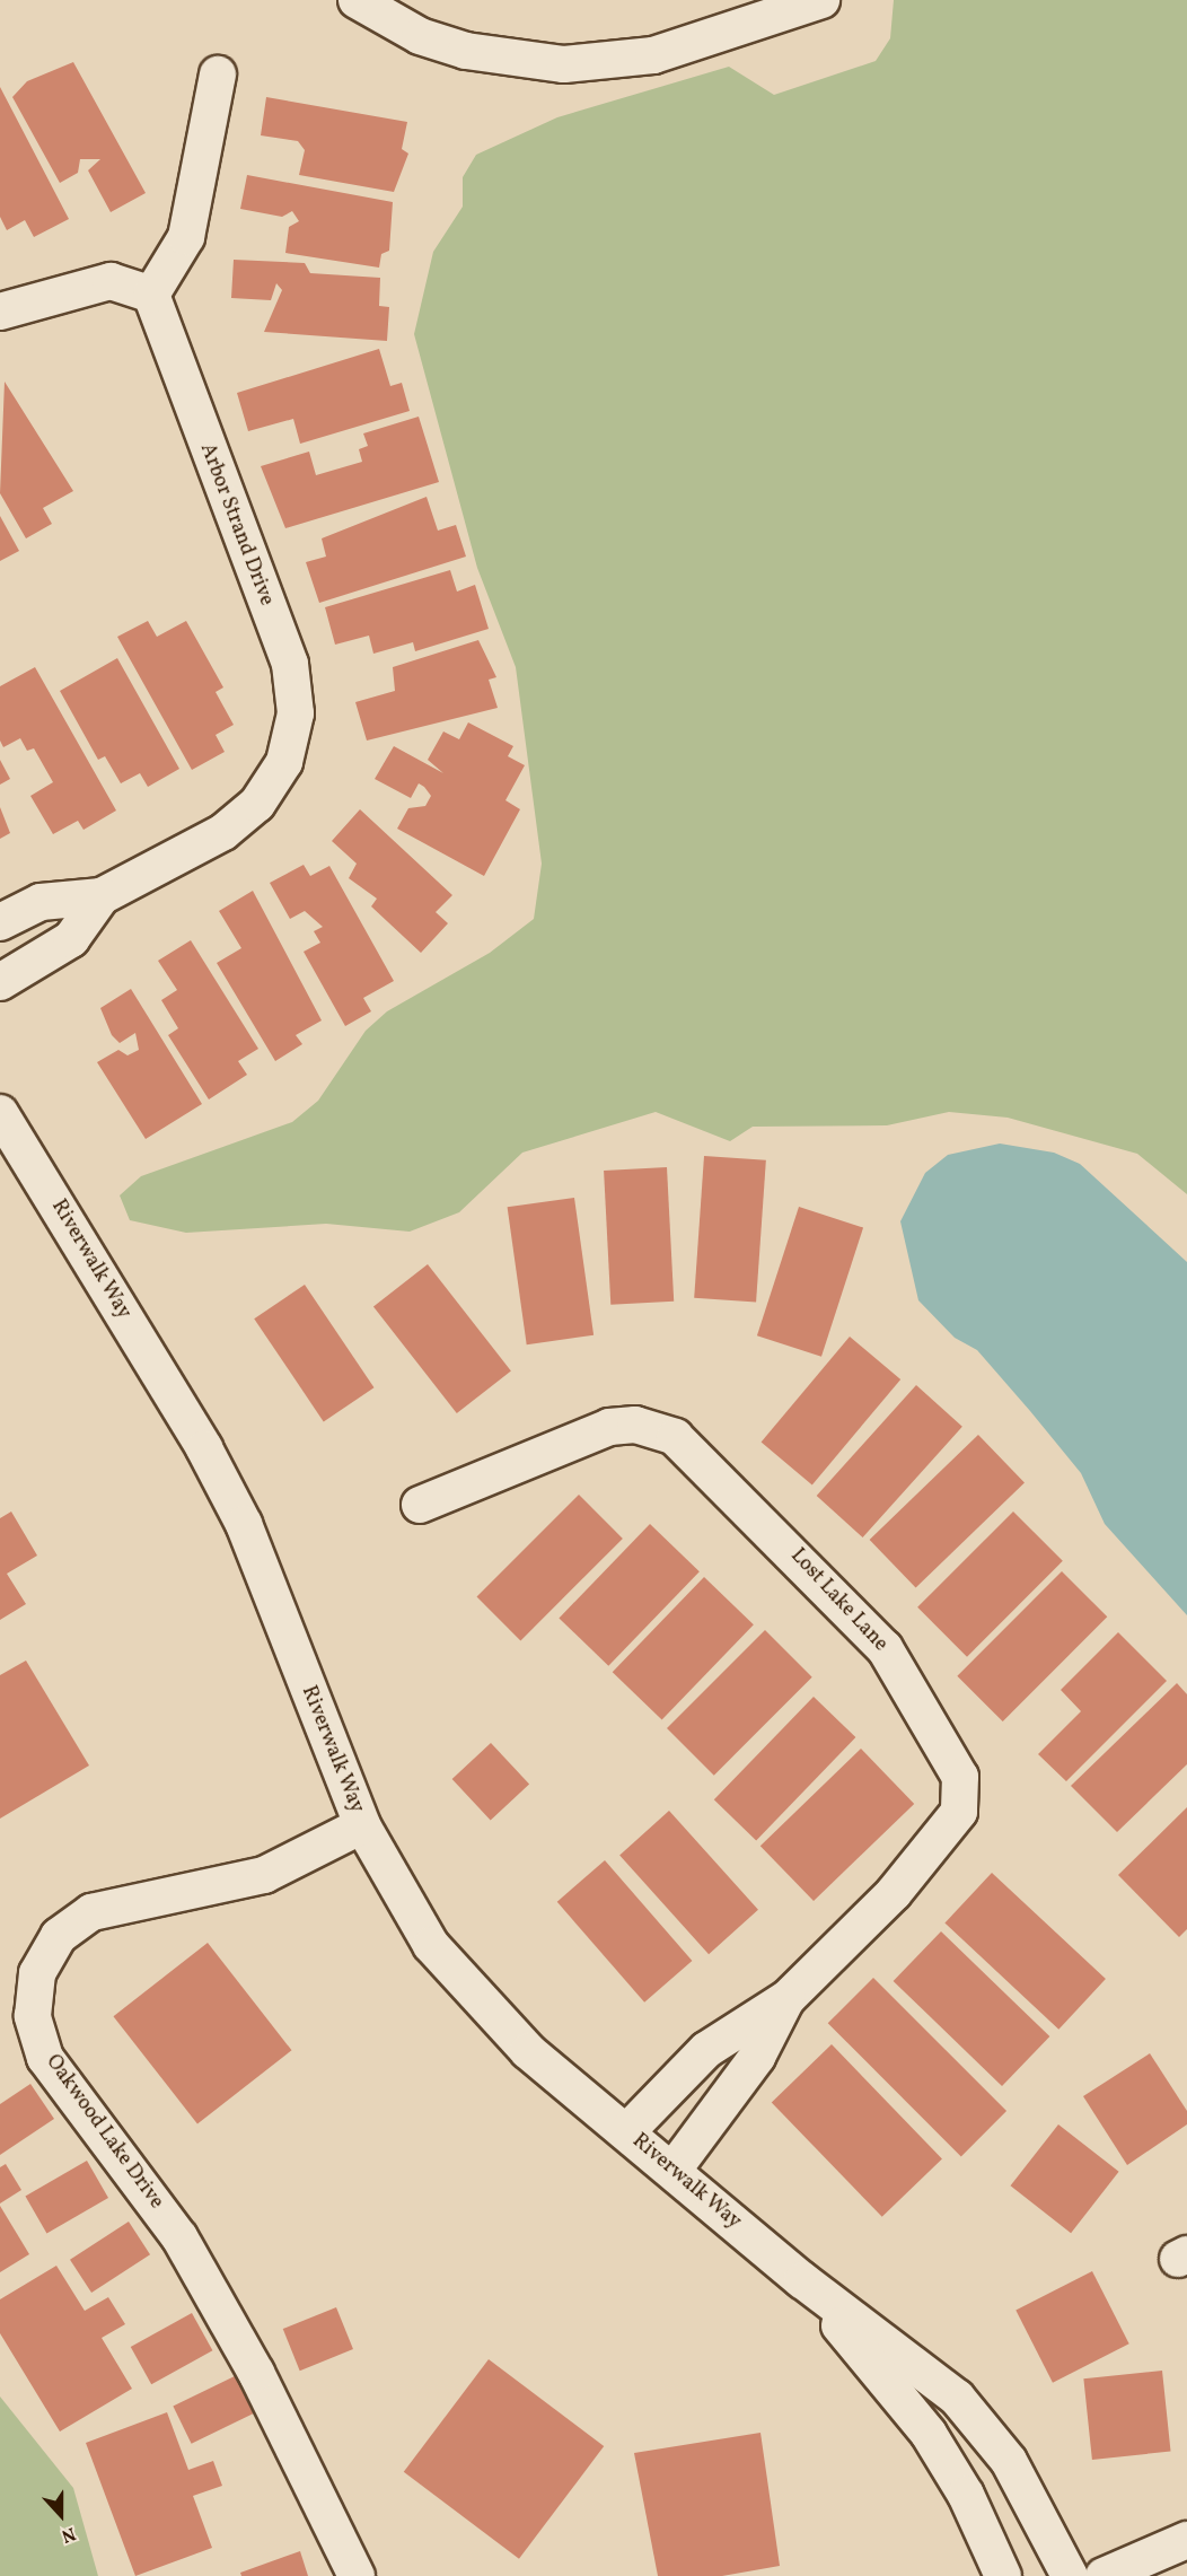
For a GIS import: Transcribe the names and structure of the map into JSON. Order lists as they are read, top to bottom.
{
  "streets": {
    "street": [
      "Arbor Strand Drive",
      "Riverwalk Way",
      "Lost Lake Lane",
      "Oakwood Lake Drive"
    ]
  },
  "crossings": [
    ["Riverwalk Way", "Lost Lake Lane"],
    ["Riverwalk Way", "Oakwood Lake Drive"]
  ],
  "north": "bottom"
}
